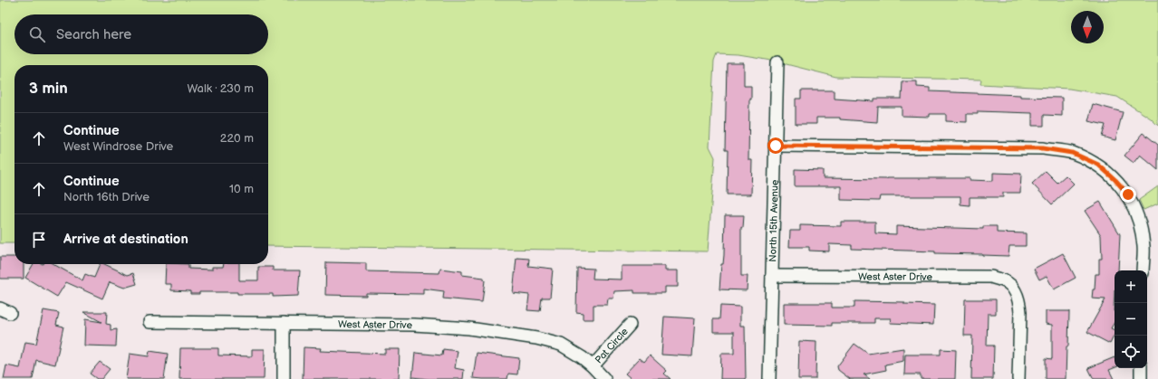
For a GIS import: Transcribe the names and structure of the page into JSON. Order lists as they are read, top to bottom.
{
  "streets": {
    "street": ["North 15th Avenue", "West Aster Drive", "Pat Circle"]
  },
  "crossings": [
    ["North 15th Avenue", "West Aster Drive"],
    ["West Aster Drive", "Pat Circle"]
  ],
  "north": "bottom",
  "page": {
    "search": "Search here",
    "heading": ["3 min", "Walk · 230 m"],
    "list": [
      ["Continue", "West Windrose Drive", "220 m"],
      ["Continue", "North 16th Drive", "10 m"],
      "Arrive at destination"
    ],
    "map_buttons": ["+", "−"]
  }
}
